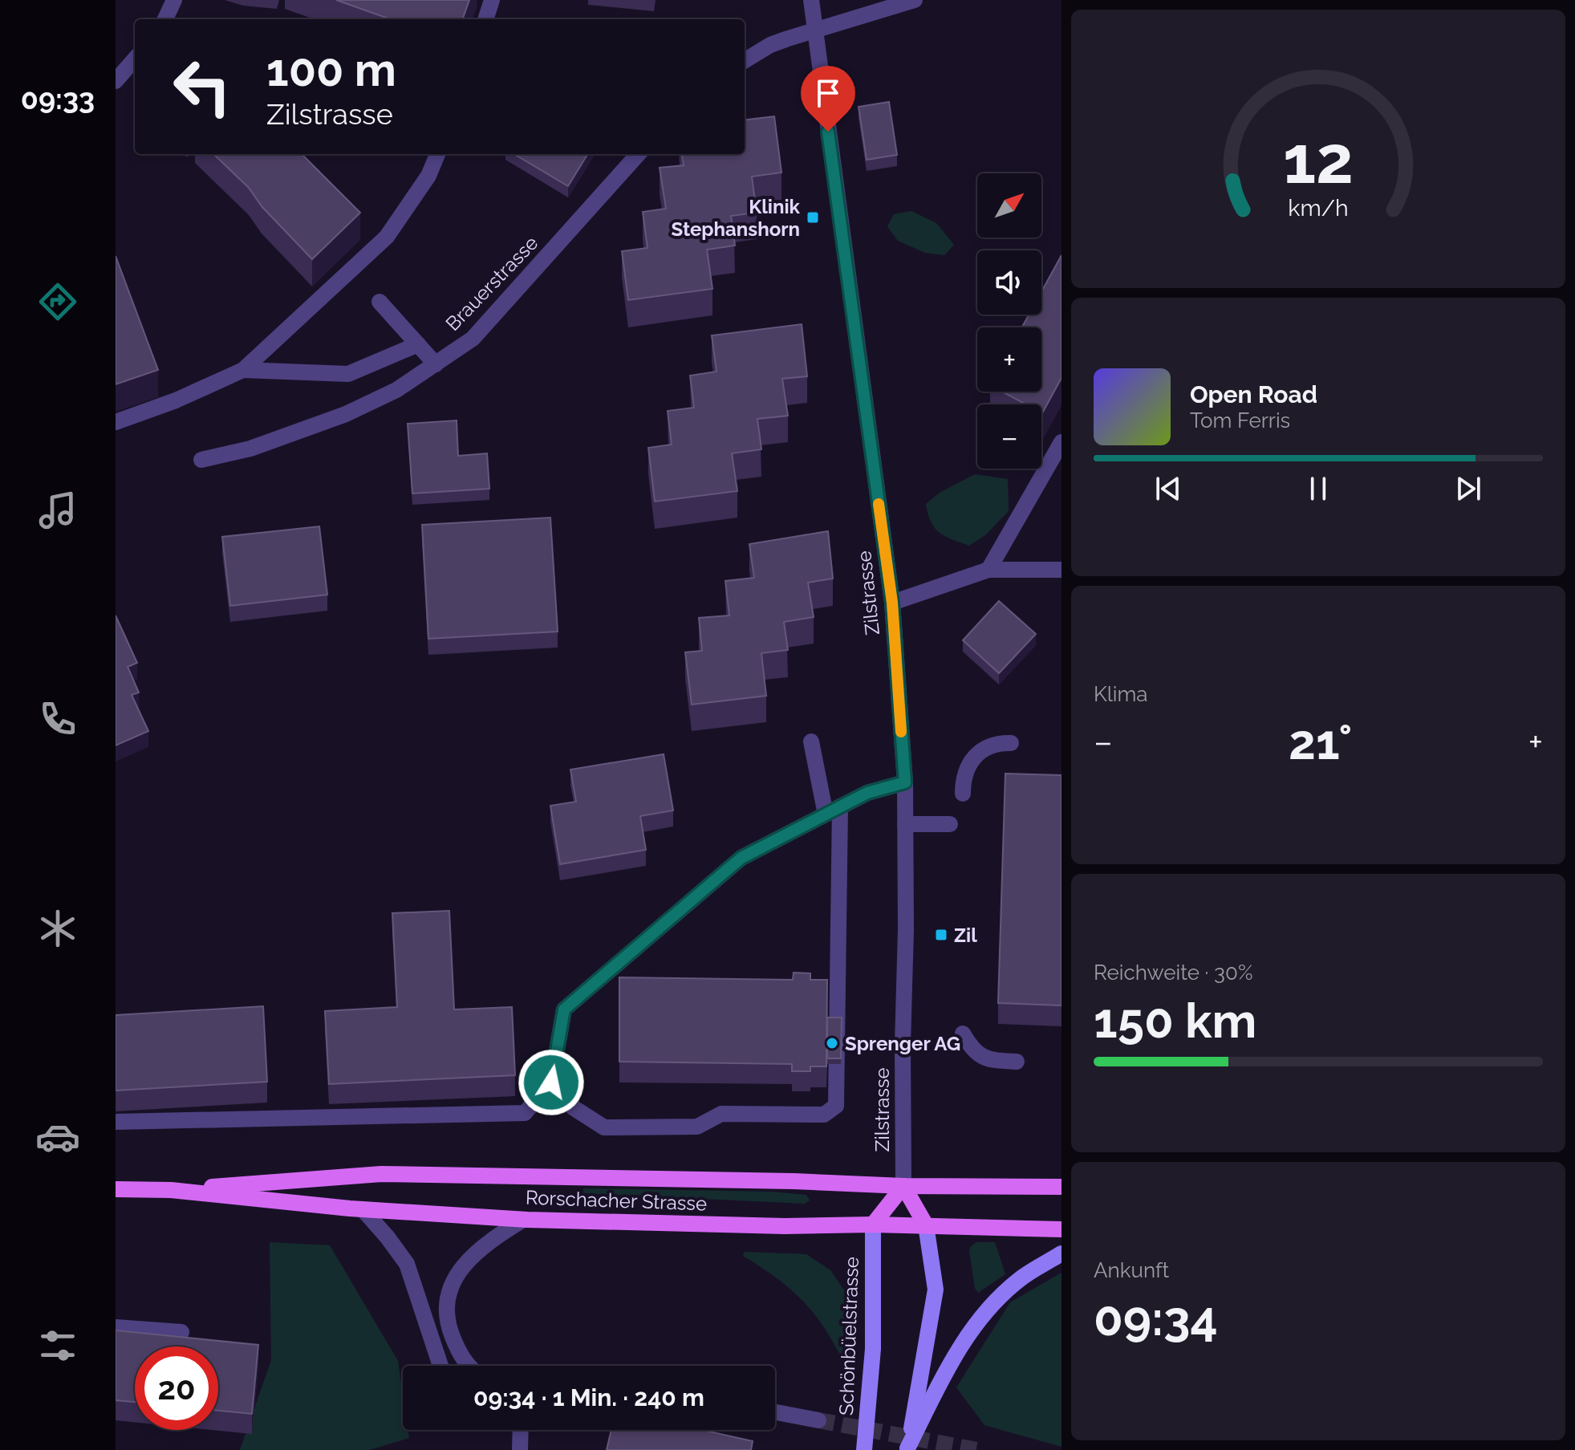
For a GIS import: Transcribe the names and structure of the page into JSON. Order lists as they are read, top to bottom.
{
  "streets": {
    "main road": ["Rorschacher Strasse", "Schönbüelstrasse"],
    "street": ["Brauerstrasse", "Zilstrasse"]
  },
  "crossings": [
    ["Zilstrasse", "Rorschacher Strasse"],
    ["Rorschacher Strasse", "Schönbüelstrasse"]
  ],
  "places": {
    "transit": ["Klinik Stephanshorn", "Zil"],
    "other": ["Sprenger AG"]
  },
  "north": "top right",
  "page": {
    "tabs": "09:33",
    "turn": ["100 m", "Zilstrasse"],
    "map_buttons": ["+", "−"],
    "song": ["Open Road", "Tom Ferris"],
    "tile": [
      "Klima",
      ["Reichweite · 30%", "150 km"],
      ["Ankunft", "09:34"]
    ],
    "heat": ["−", "21°", "+"],
    "limit": "20",
    "trip": "09:34 · 1 Min. · 240 m",
    "gauge": ["12", "km/h"]
  }
}
